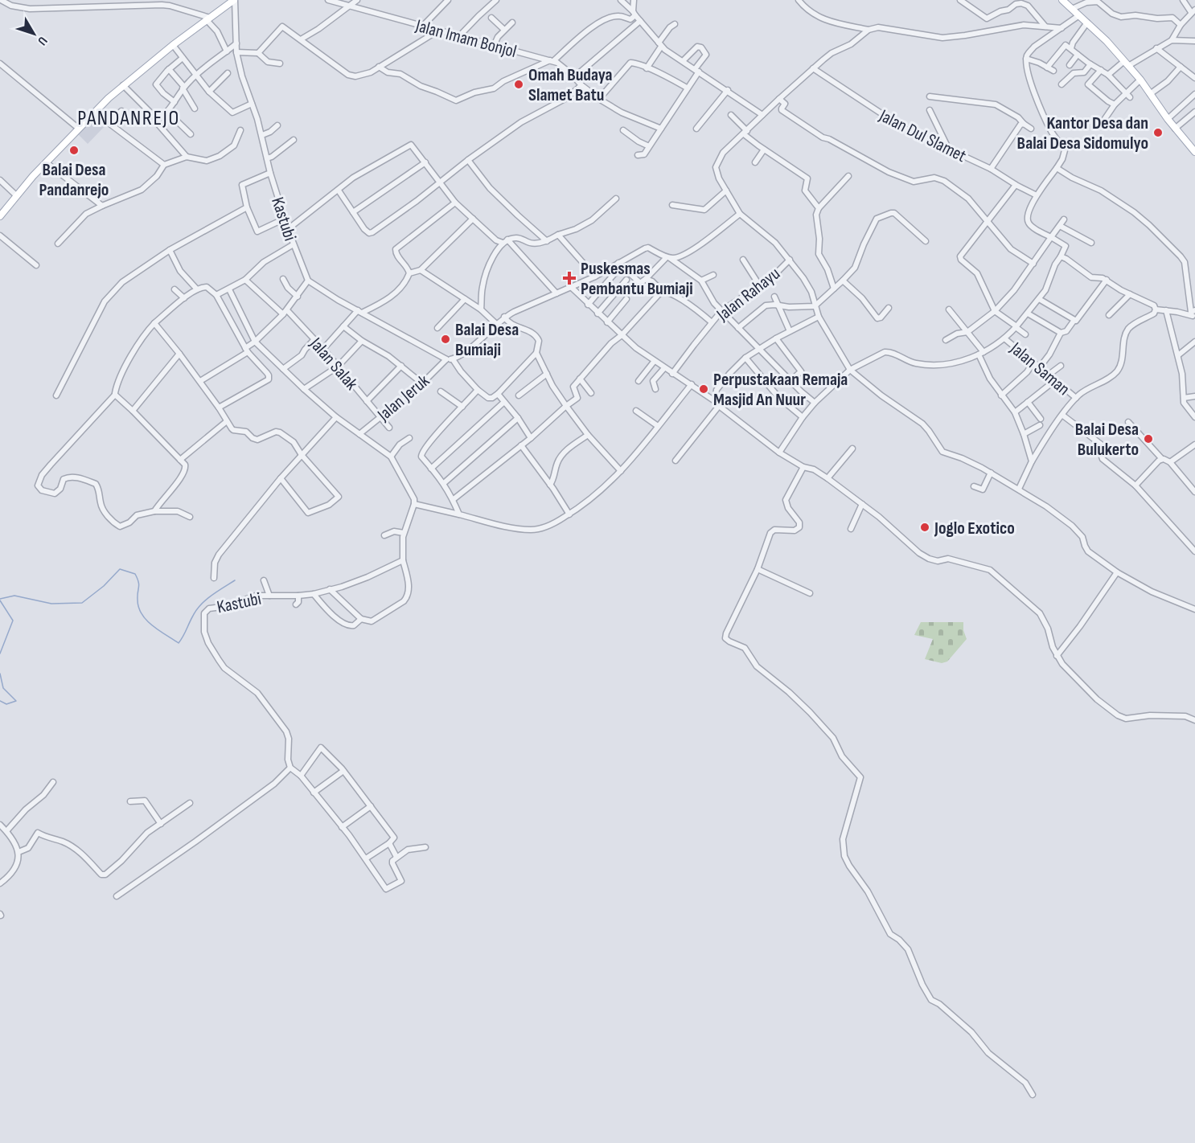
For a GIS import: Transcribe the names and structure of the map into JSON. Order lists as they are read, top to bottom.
{
  "streets": {
    "street": [
      "Jalan Imam Bonjol",
      "Jalan Dul Slamet",
      "Kastubi",
      "Jalan Rahayu",
      "Jalan Salak",
      "Jalan Saman",
      "Jalan Jeruk"
    ]
  },
  "crossings": [
    ["Jalan Salak", "Jalan Jeruk"]
  ],
  "districts": ["PANDANREJO"],
  "places": {
    "other": [
      "Omah Budaya Slamet Batu",
      "Kantor Desa dan Balai Desa Sidomulyo",
      "Balai Desa Pandanrejo",
      "Balai Desa Bumiaji",
      "Perpustakaan Remaja Masjid An Nuur",
      "Balai Desa Bulukerto",
      "Joglo Exotico"
    ],
    "health": ["Puskesmas Pembantu Bumiaji"]
  },
  "north": "bottom right"
}
